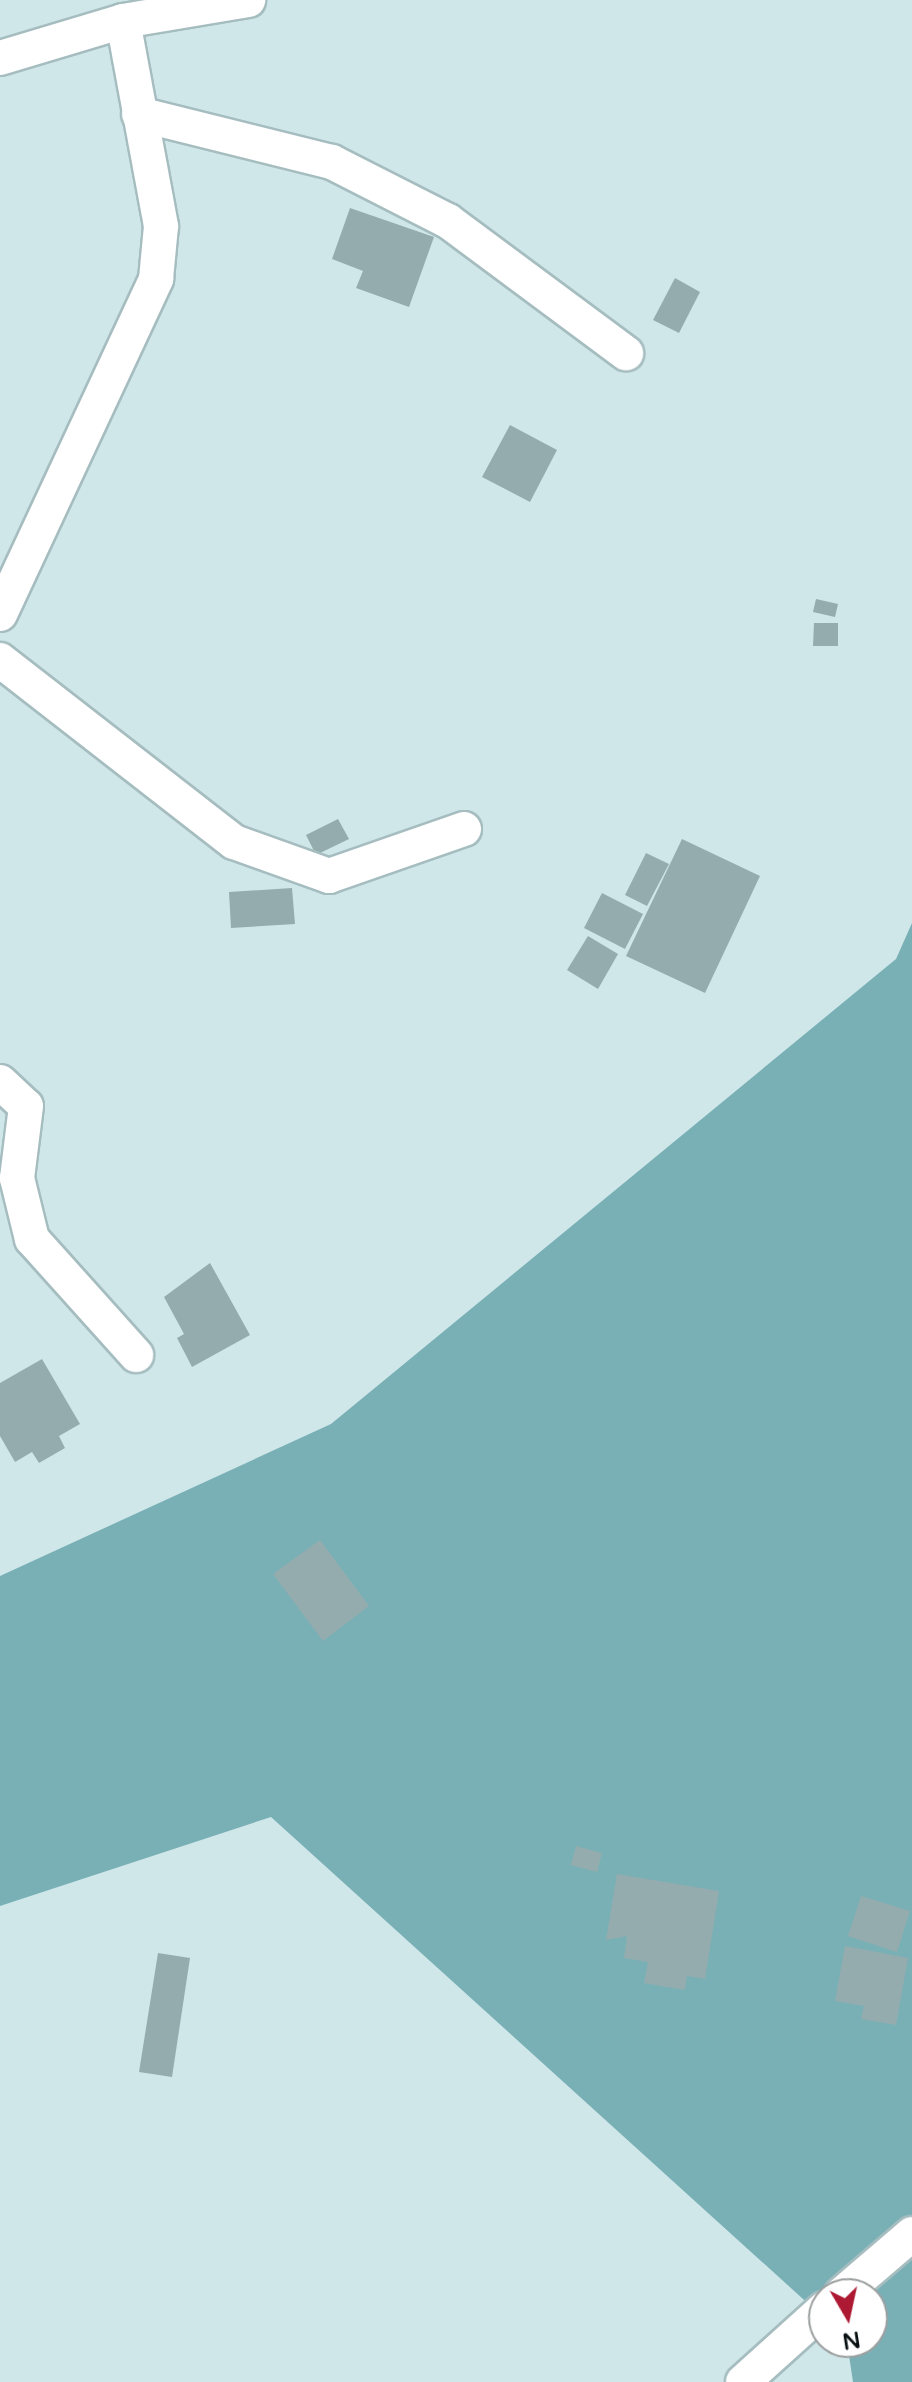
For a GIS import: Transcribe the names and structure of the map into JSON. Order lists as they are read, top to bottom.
{
  "north": "bottom"
}
